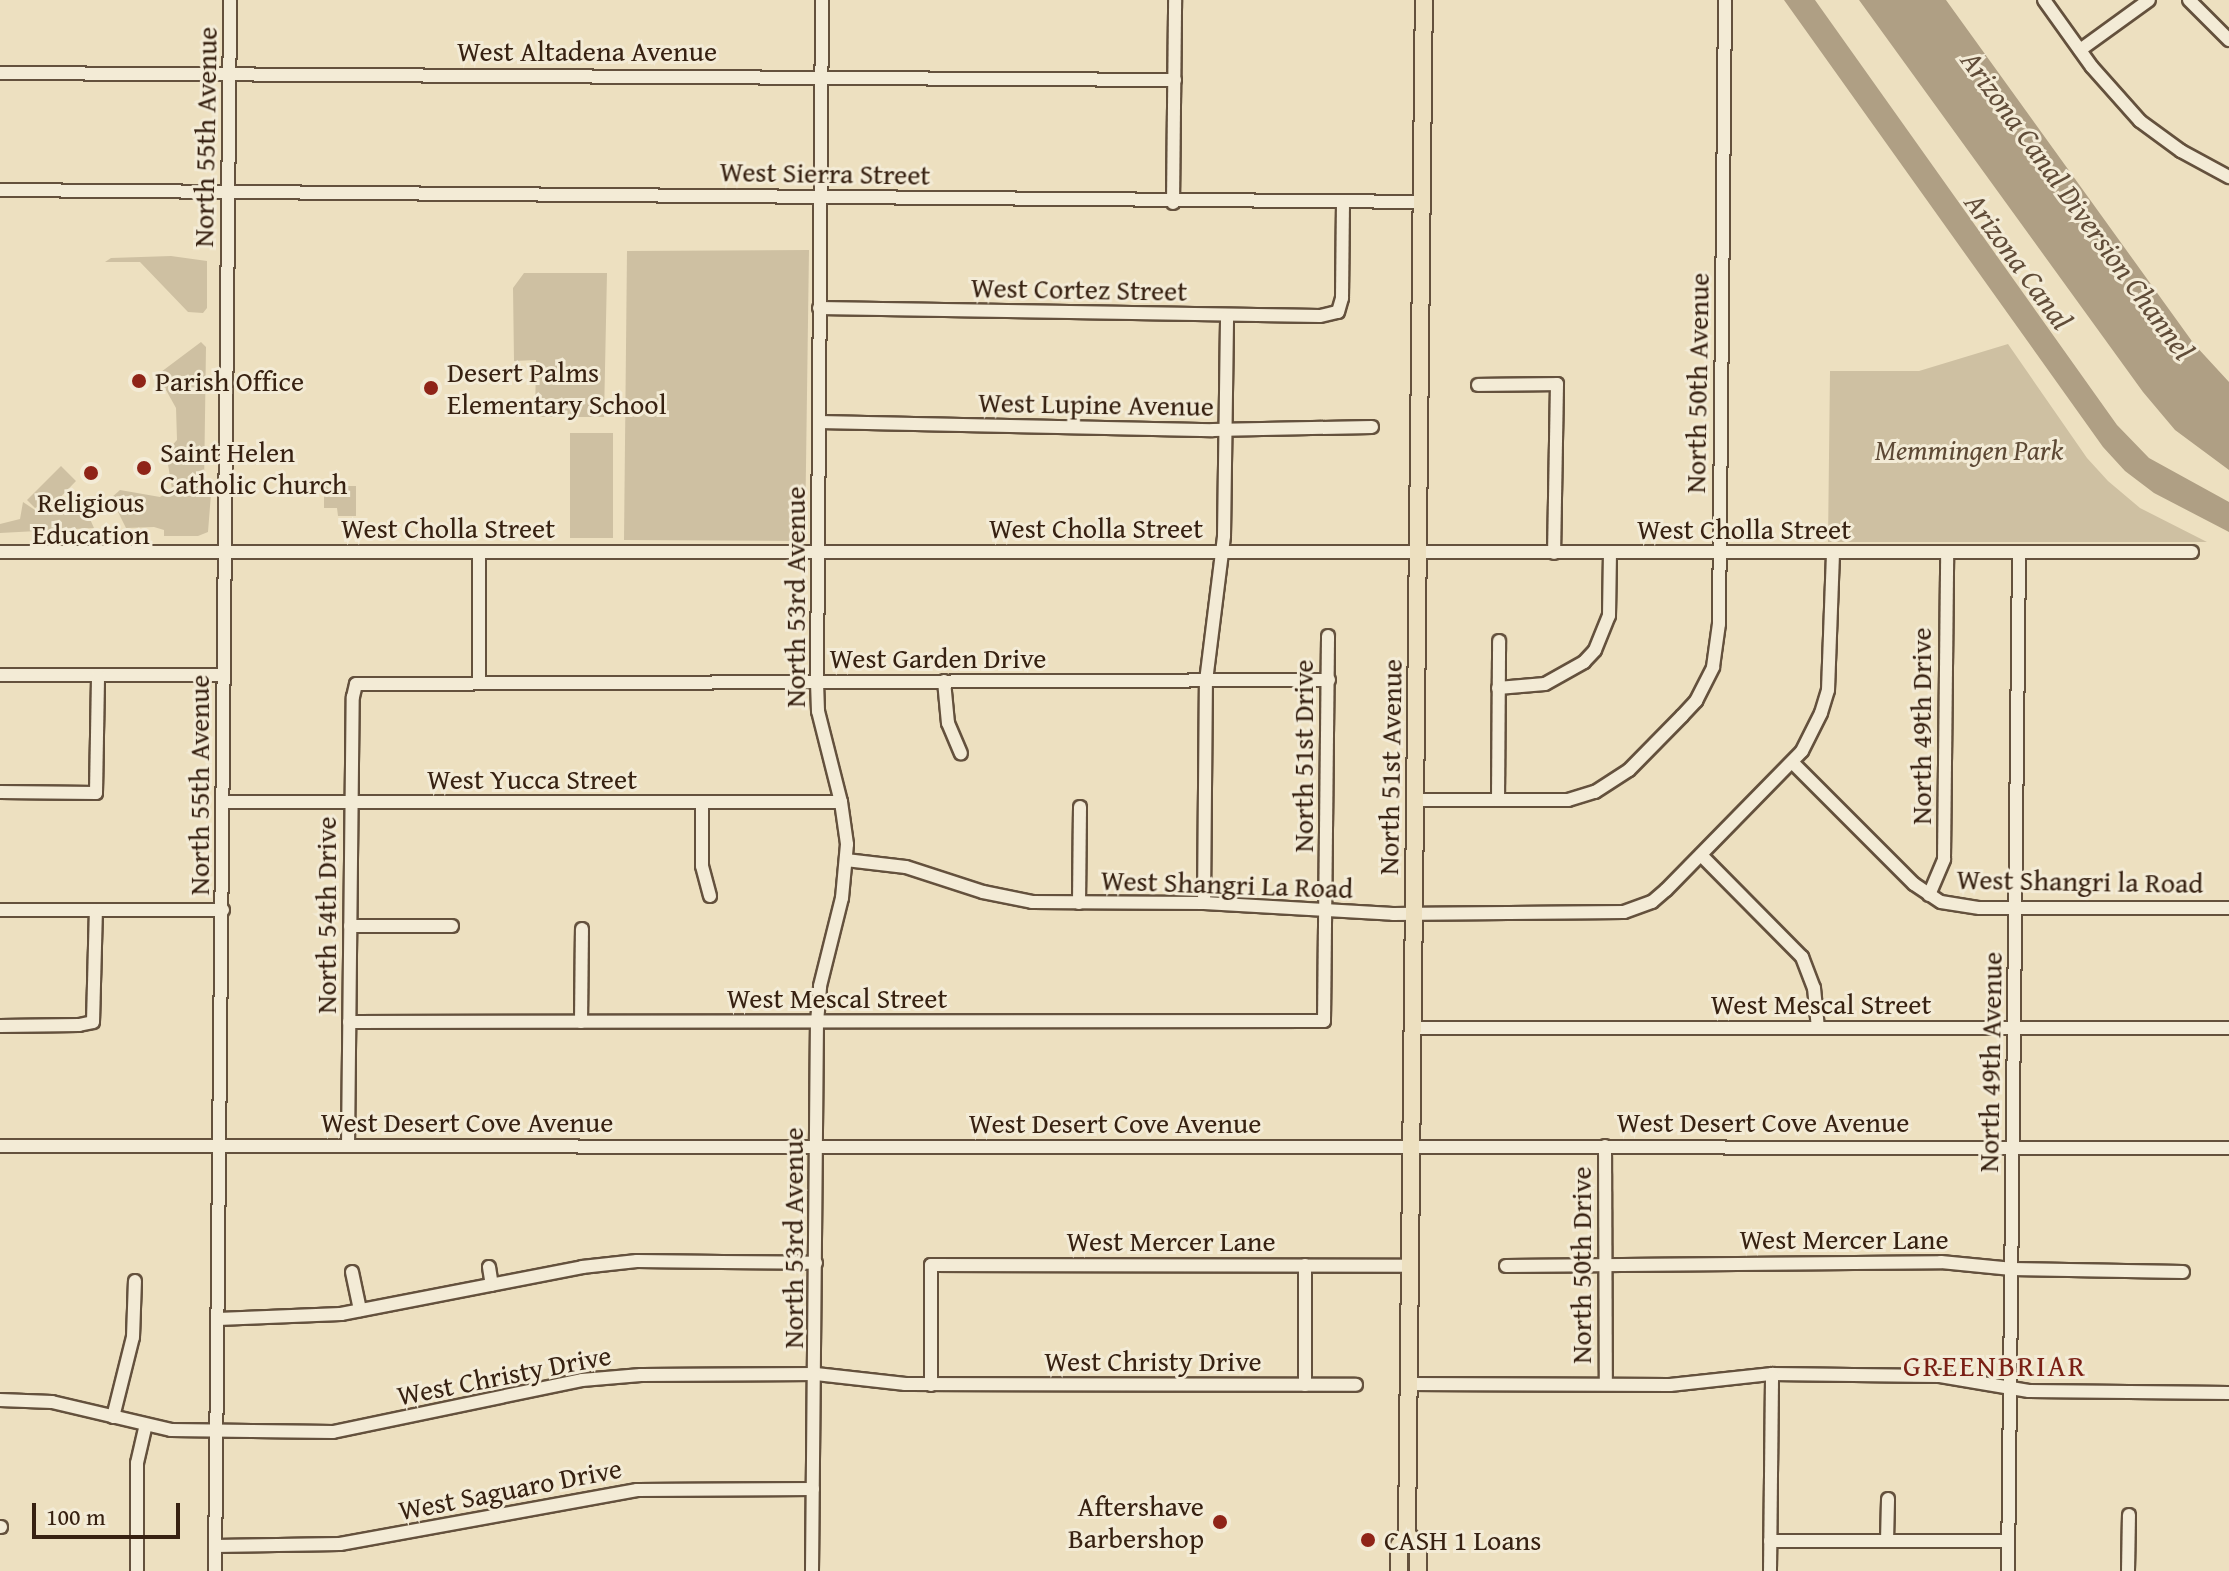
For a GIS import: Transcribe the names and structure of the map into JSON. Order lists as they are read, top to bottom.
{
  "streets": {
    "main road": ["North 51st Avenue"],
    "street": [
      "West Altadena Avenue",
      "North 55th Avenue",
      "West Sierra Street",
      "West Cortez Street",
      "North 50th Avenue",
      "West Lupine Avenue",
      "West Cholla Street",
      "North 53rd Avenue",
      "West Garden Drive",
      "North 49th Drive",
      "North 51st Drive",
      "West Yucca Street",
      "West Shangri la Road",
      "West Shangri La Road",
      "North 54th Drive",
      "West Mescal Street",
      "North 49th Avenue",
      "West Desert Cove Avenue",
      "West Mercer Lane",
      "North 50th Drive",
      "West Christy Drive",
      "West Saguaro Drive"
    ]
  },
  "crossings": [
    ["West Altadena Avenue", "North 55th Avenue"],
    ["West Altadena Avenue", "North 53rd Avenue"],
    ["North 55th Avenue", "West Sierra Street"],
    ["North 55th Avenue", "West Cholla Street"],
    ["North 55th Avenue", "West Yucca Street"],
    ["North 55th Avenue", "West Desert Cove Avenue"],
    ["North 55th Avenue", "West Christy Drive"],
    ["North 55th Avenue", "West Saguaro Drive"],
    ["West Sierra Street", "West Cortez Street"],
    ["West Sierra Street", "North 53rd Avenue"],
    ["West Sierra Street", "North 51st Avenue"],
    ["West Cortez Street", "North 53rd Avenue"],
    ["North 50th Avenue", "West Cholla Street"],
    ["West Lupine Avenue", "North 53rd Avenue"],
    ["West Cholla Street", "North 53rd Avenue"],
    ["West Cholla Street", "North 49th Drive"],
    ["West Cholla Street", "North 51st Avenue"],
    ["West Cholla Street", "West Shangri La Road"],
    ["West Cholla Street", "North 49th Avenue"],
    ["North 53rd Avenue", "West Garden Drive"],
    ["North 53rd Avenue", "West Yucca Street"],
    ["North 53rd Avenue", "West Shangri La Road"],
    ["North 53rd Avenue", "West Mescal Street"],
    ["North 53rd Avenue", "West Desert Cove Avenue"],
    ["North 53rd Avenue", "West Christy Drive"],
    ["North 53rd Avenue", "West Saguaro Drive"],
    ["West Garden Drive", "North 51st Drive"],
    ["West Garden Drive", "North 54th Drive"],
    ["North 49th Drive", "West Shangri la Road"],
    ["North 51st Drive", "West Shangri La Road"],
    ["North 51st Drive", "West Mescal Street"],
    ["North 51st Avenue", "West Shangri La Road"],
    ["North 51st Avenue", "West Mescal Street"],
    ["North 51st Avenue", "West Desert Cove Avenue"],
    ["North 51st Avenue", "West Mercer Lane"],
    ["West Yucca Street", "North 54th Drive"],
    ["West Shangri la Road", "West Shangri La Road"],
    ["West Shangri la Road", "North 49th Avenue"],
    ["North 54th Drive", "West Mescal Street"],
    ["North 54th Drive", "West Desert Cove Avenue"],
    ["West Mescal Street", "North 49th Avenue"],
    ["North 49th Avenue", "West Desert Cove Avenue"],
    ["North 49th Avenue", "West Mercer Lane"],
    ["West Desert Cove Avenue", "North 50th Drive"],
    ["West Mercer Lane", "North 50th Drive"],
    ["West Mercer Lane", "West Christy Drive"]
  ],
  "districts": ["GREENBRIAR"],
  "water": ["Arizona Canal Diversion Channel", "Arizona Canal"],
  "parks": ["Memmingen Park"],
  "places": [
    "Parish Office",
    "Desert Palms Elementary School",
    "Saint Helen Catholic Church",
    "Religious Education",
    "Aftershave Barbershop",
    "CASH 1 Loans"
  ],
  "scale_bar": "100 m"
}
